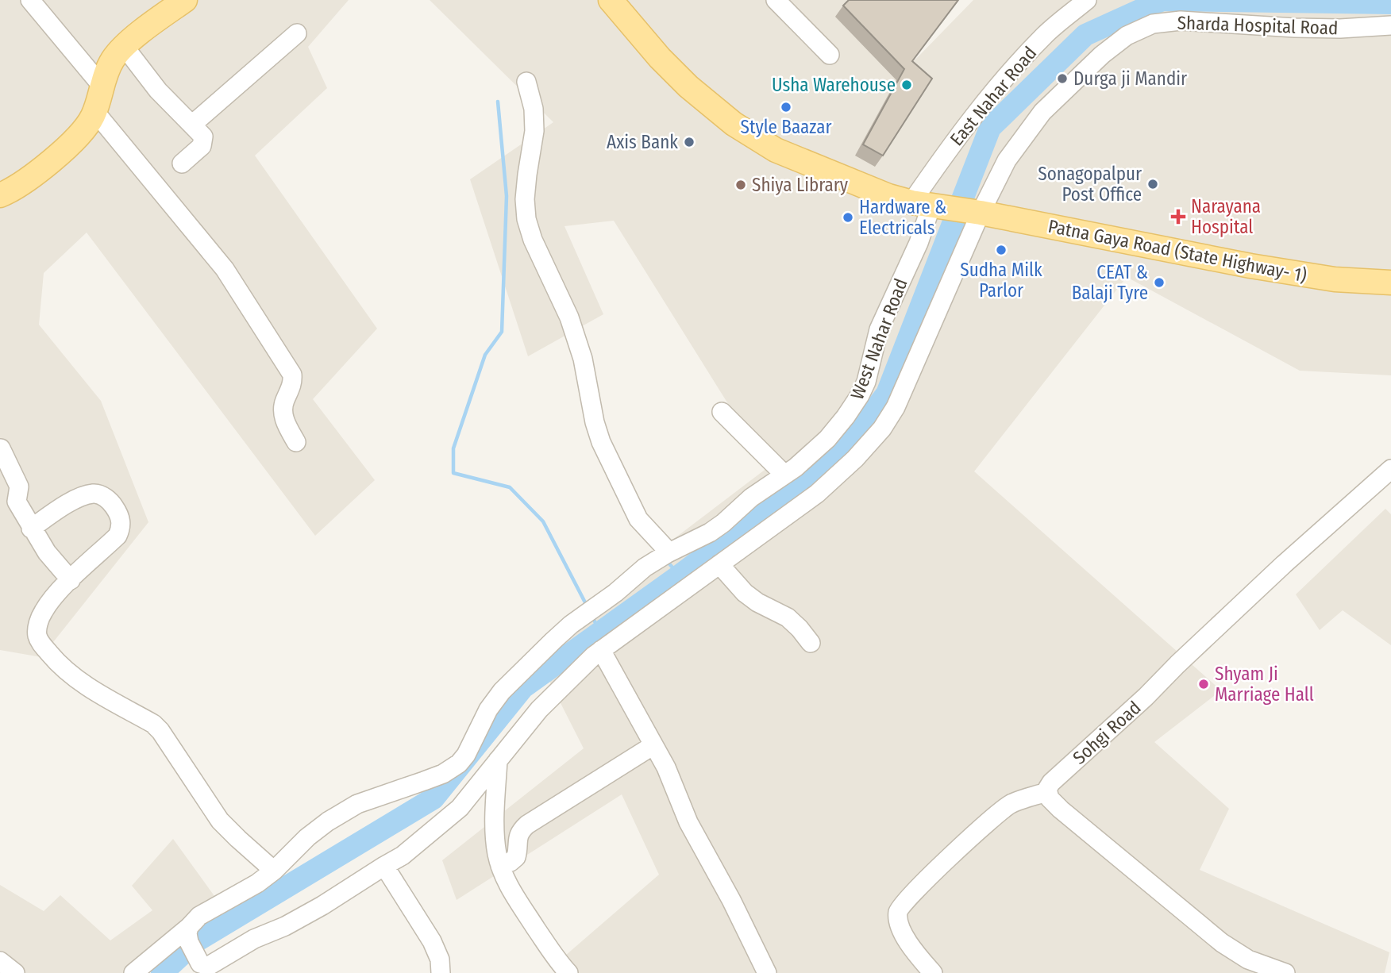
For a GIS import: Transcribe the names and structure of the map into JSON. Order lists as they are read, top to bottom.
{
  "streets": {
    "main road": ["Patna Gaya Road (State Highway- 1)"],
    "street": [
      "Sharda Hospital Road",
      "East Nahar Road",
      "West Nahar Road",
      "Sohgi Road"
    ]
  },
  "crossings": [
    ["Sharda Hospital Road", "Patna Gaya Road (State Highway- 1)"],
    ["East Nahar Road", "Patna Gaya Road (State Highway- 1)"],
    ["East Nahar Road", "West Nahar Road"],
    ["Patna Gaya Road (State Highway- 1)", "West Nahar Road"]
  ],
  "places": {
    "other": [
      "Durga ji Mandir",
      "Usha Warehouse",
      "Style Baazar",
      "Axis Bank",
      "Sonagopalpur Post Office",
      "Shiya Library",
      "Hardware & Electricals",
      "Sudha Milk Parlor",
      "CEAT & Balaji Tyre",
      "Shyam Ji Marriage Hall"
    ],
    "health": ["Narayana Hospital"]
  }
}
